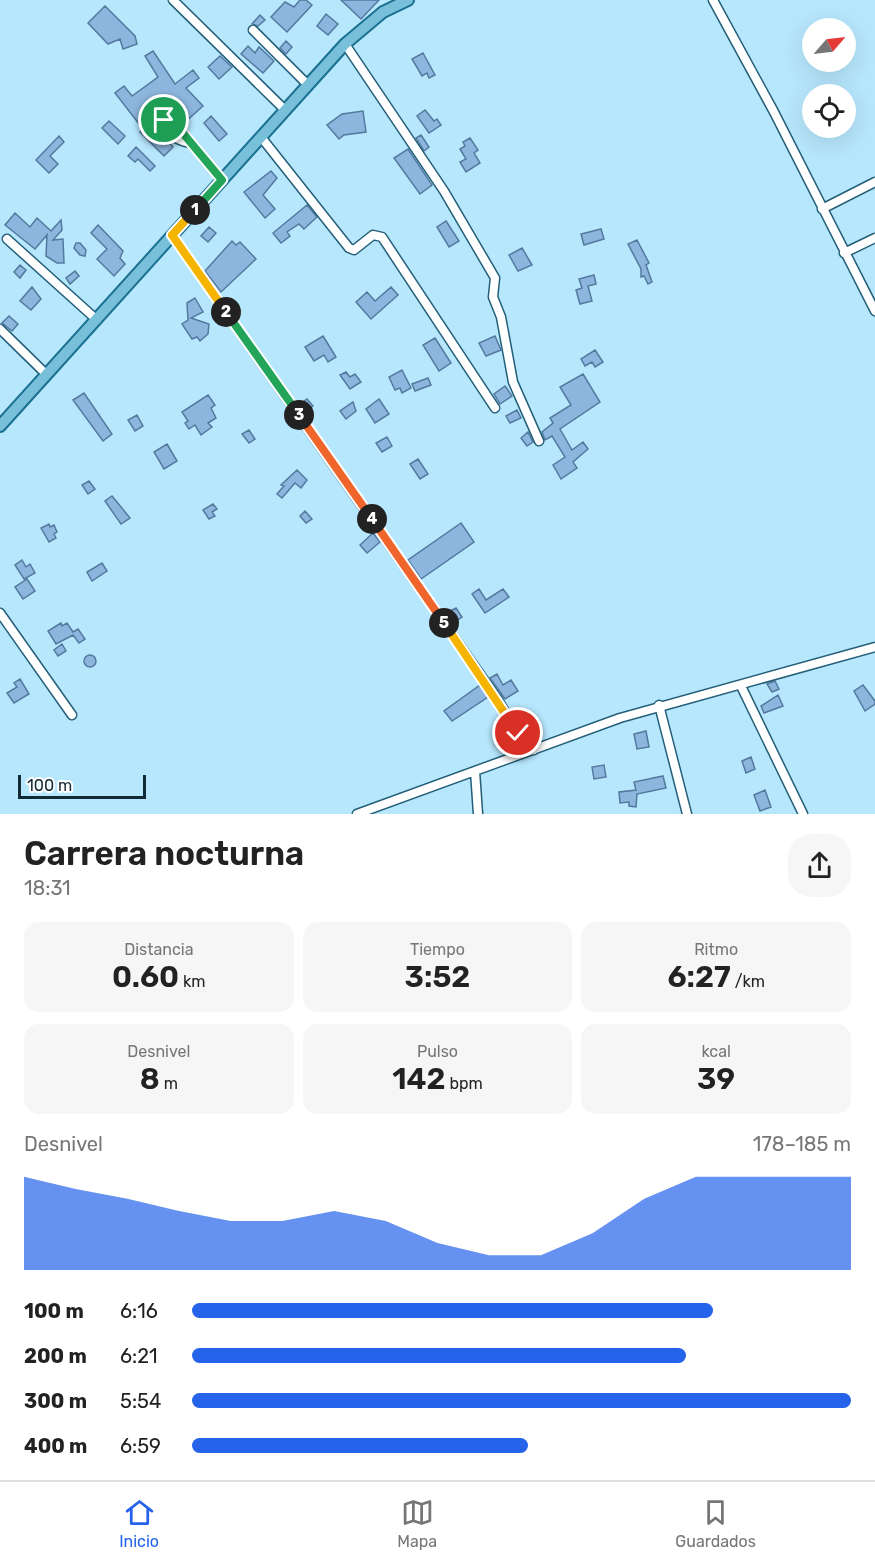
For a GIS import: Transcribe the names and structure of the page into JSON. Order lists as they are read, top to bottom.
{
  "scale_bar": "100 m",
  "north": "top right",
  "page": {
    "pins": [
      "1",
      "2",
      "3",
      "4",
      "5"
    ],
    "scale": "100 m",
    "heading": ["Carrera nocturna", "18:31"],
    "stats": [
      ["Distancia", "0.60 km"],
      ["Tiempo", "3:52"],
      ["Ritmo", "6:27 /km"],
      ["Desnivel", "8 m"],
      ["Pulso", "142 bpm"],
      ["kcal", "39"]
    ],
    "chart": ["Desnivel", "178–185 m"],
    "list": [
      {
        "name": "100 m",
        "note": "6:16"
      },
      {
        "name": "200 m",
        "note": "6:21"
      },
      {
        "name": "300 m",
        "note": "5:54"
      },
      {
        "name": "400 m",
        "note": "6:59"
      }
    ],
    "tabs": ["Inicio", "Mapa", "Guardados"]
  }
}
